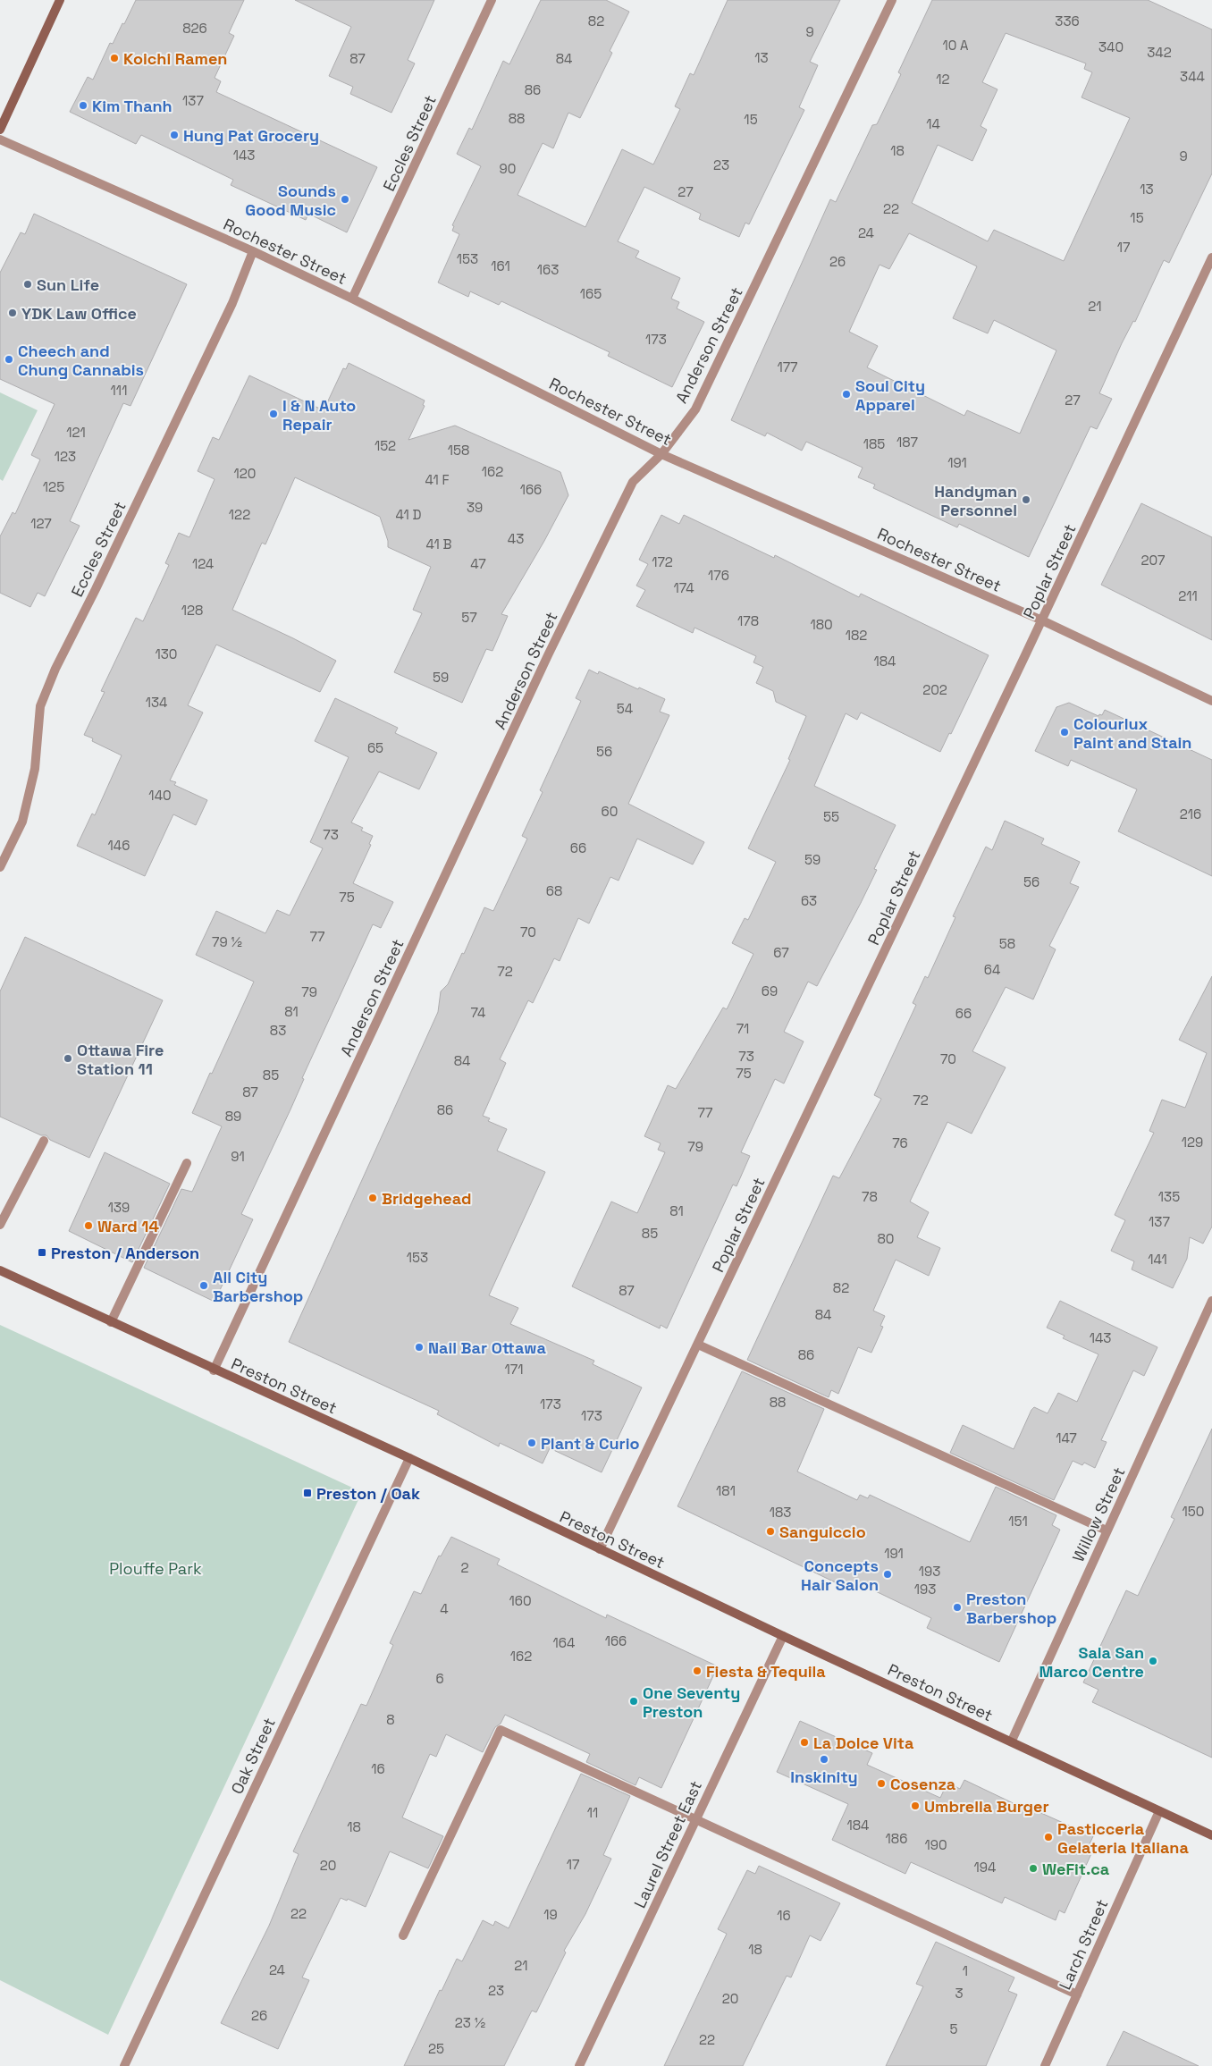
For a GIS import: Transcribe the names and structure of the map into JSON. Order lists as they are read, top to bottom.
{
  "streets": {
    "main road": ["Preston Street"],
    "street": [
      "Eccles Street",
      "Rochester Street",
      "Anderson Street",
      "Poplar Street",
      "Willow Street",
      "Oak Street",
      "Laurel Street East",
      "Larch Street"
    ]
  },
  "crossings": [
    ["Eccles Street", "Rochester Street"],
    ["Rochester Street", "Anderson Street"],
    ["Rochester Street", "Poplar Street"],
    ["Anderson Street", "Preston Street"],
    ["Poplar Street", "Preston Street"],
    ["Preston Street", "Willow Street"],
    ["Preston Street", "Oak Street"],
    ["Preston Street", "Laurel Street East"],
    ["Preston Street", "Larch Street"]
  ],
  "parks": ["Plouffe Park"],
  "places": {
    "other": [
      "Koichi Ramen",
      "Kim Thanh",
      "Hung Pat Grocery",
      "Sounds Good Music",
      "Sun Life",
      "YDK Law Office",
      "Cheech and Chung Cannabis",
      "Soul City Apparel",
      "I & N Auto Repair",
      "Handyman Personnel",
      "Colourlux Paint and Stain",
      "Ottawa Fire Station 11",
      "Bridgehead",
      "Ward 14",
      "All City Barbershop",
      "Nail Bar Ottawa",
      "Plant & Curio",
      "Sanguiccio",
      "Concepts Hair Salon",
      "Preston Barbershop",
      "Sala San Marco Centre",
      "Fiesta & Tequila",
      "One Seventy Preston",
      "La Dolce Vita",
      "Inskinity",
      "Cosenza",
      "Umbrella Burger",
      "Pasticceria Gelateria Italiana",
      "WeFit.ca"
    ],
    "transit": ["Preston / Anderson", "Preston / Oak"]
  },
  "house_numbers": [
    "82",
    "336",
    "826",
    "9",
    "10 A",
    "340",
    "342",
    "13",
    "87",
    "84",
    "344",
    "12",
    "86",
    "137",
    "88",
    "15",
    "14",
    "18",
    "143",
    "9",
    "23",
    "90",
    "13",
    "27",
    "22",
    "15",
    "24",
    "17",
    "153",
    "26",
    "161",
    "163",
    "165",
    "21",
    "173",
    "177",
    "111",
    "27",
    "121",
    "187",
    "185",
    "152",
    "158",
    "123",
    "191",
    "162",
    "120",
    "41 F",
    "125",
    "166",
    "39",
    "122",
    "41 D",
    "127",
    "43",
    "41 B",
    "207",
    "172",
    "124",
    "47",
    "176",
    "174",
    "211",
    "128",
    "57",
    "178",
    "180",
    "182",
    "130",
    "184",
    "59",
    "202",
    "134",
    "54",
    "65",
    "56",
    "140",
    "60",
    "216",
    "55",
    "73",
    "146",
    "66",
    "59",
    "56",
    "68",
    "75",
    "63",
    "70",
    "77",
    "79 ½",
    "58",
    "67",
    "64",
    "72",
    "69",
    "79",
    "81",
    "74",
    "66",
    "71",
    "83",
    "73",
    "70",
    "84",
    "75",
    "85",
    "87",
    "72",
    "86",
    "77",
    "89",
    "129",
    "76",
    "79",
    "91",
    "78",
    "135",
    "139",
    "81",
    "137",
    "85",
    "80",
    "153",
    "141",
    "82",
    "87",
    "84",
    "143",
    "86",
    "171",
    "88",
    "173",
    "173",
    "147",
    "181",
    "150",
    "183",
    "151",
    "191",
    "2",
    "193",
    "193",
    "160",
    "4",
    "166",
    "164",
    "162",
    "6",
    "8",
    "16",
    "11",
    "184",
    "18",
    "186",
    "190",
    "17",
    "20",
    "194",
    "22",
    "19",
    "16",
    "18",
    "21",
    "24",
    "1",
    "23",
    "3",
    "20",
    "26",
    "23 ½",
    "5",
    "22",
    "25"
  ]
}
